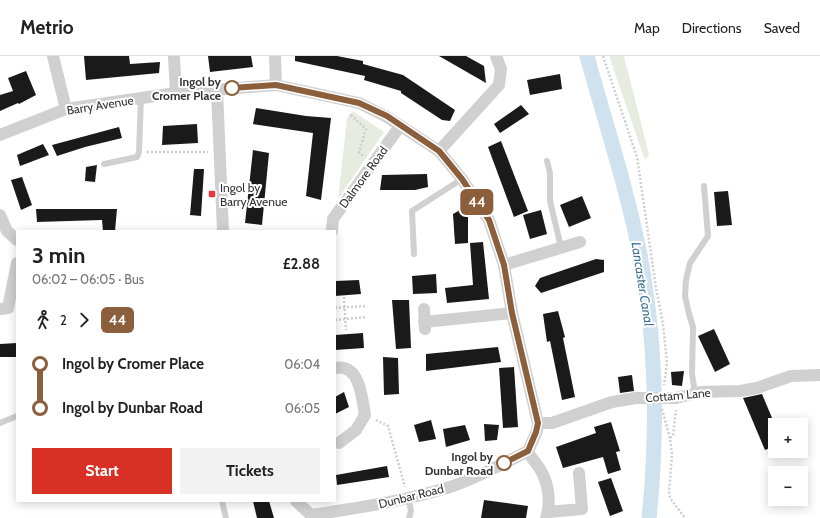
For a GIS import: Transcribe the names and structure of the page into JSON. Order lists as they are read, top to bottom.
{
  "streets": {
    "street": [
      "Barry Avenue",
      "Dalmore Road",
      "Cottam Lane",
      "Dunbar Road"
    ]
  },
  "crossings": [
    ["Barry Avenue", "Dalmore Road"],
    ["Barry Avenue", "Cottam Lane"]
  ],
  "water": ["Lancaster Canal"],
  "places": {
    "other": ["Ingol by Cromer Place", "Ingol by Dunbar Road"],
    "transit": ["Ingol by Barry Avenue"]
  },
  "lines": ["bus line 44"],
  "page": {
    "header": "Metrio",
    "nav": ["Map", "Directions", "Saved"],
    "on_map": "44",
    "heading": ["3 min", "06:02 – 06:05 · Bus", "£2.88"],
    "legs": ["2", "44"],
    "list": [
      {
        "name": "Ingol by Cromer Place",
        "value": "06:04"
      },
      {
        "name": "Ingol by Dunbar Road",
        "value": "06:05"
      }
    ],
    "map_buttons": ["+", "−"],
    "buttons": ["Start", "Tickets"]
  }
}
